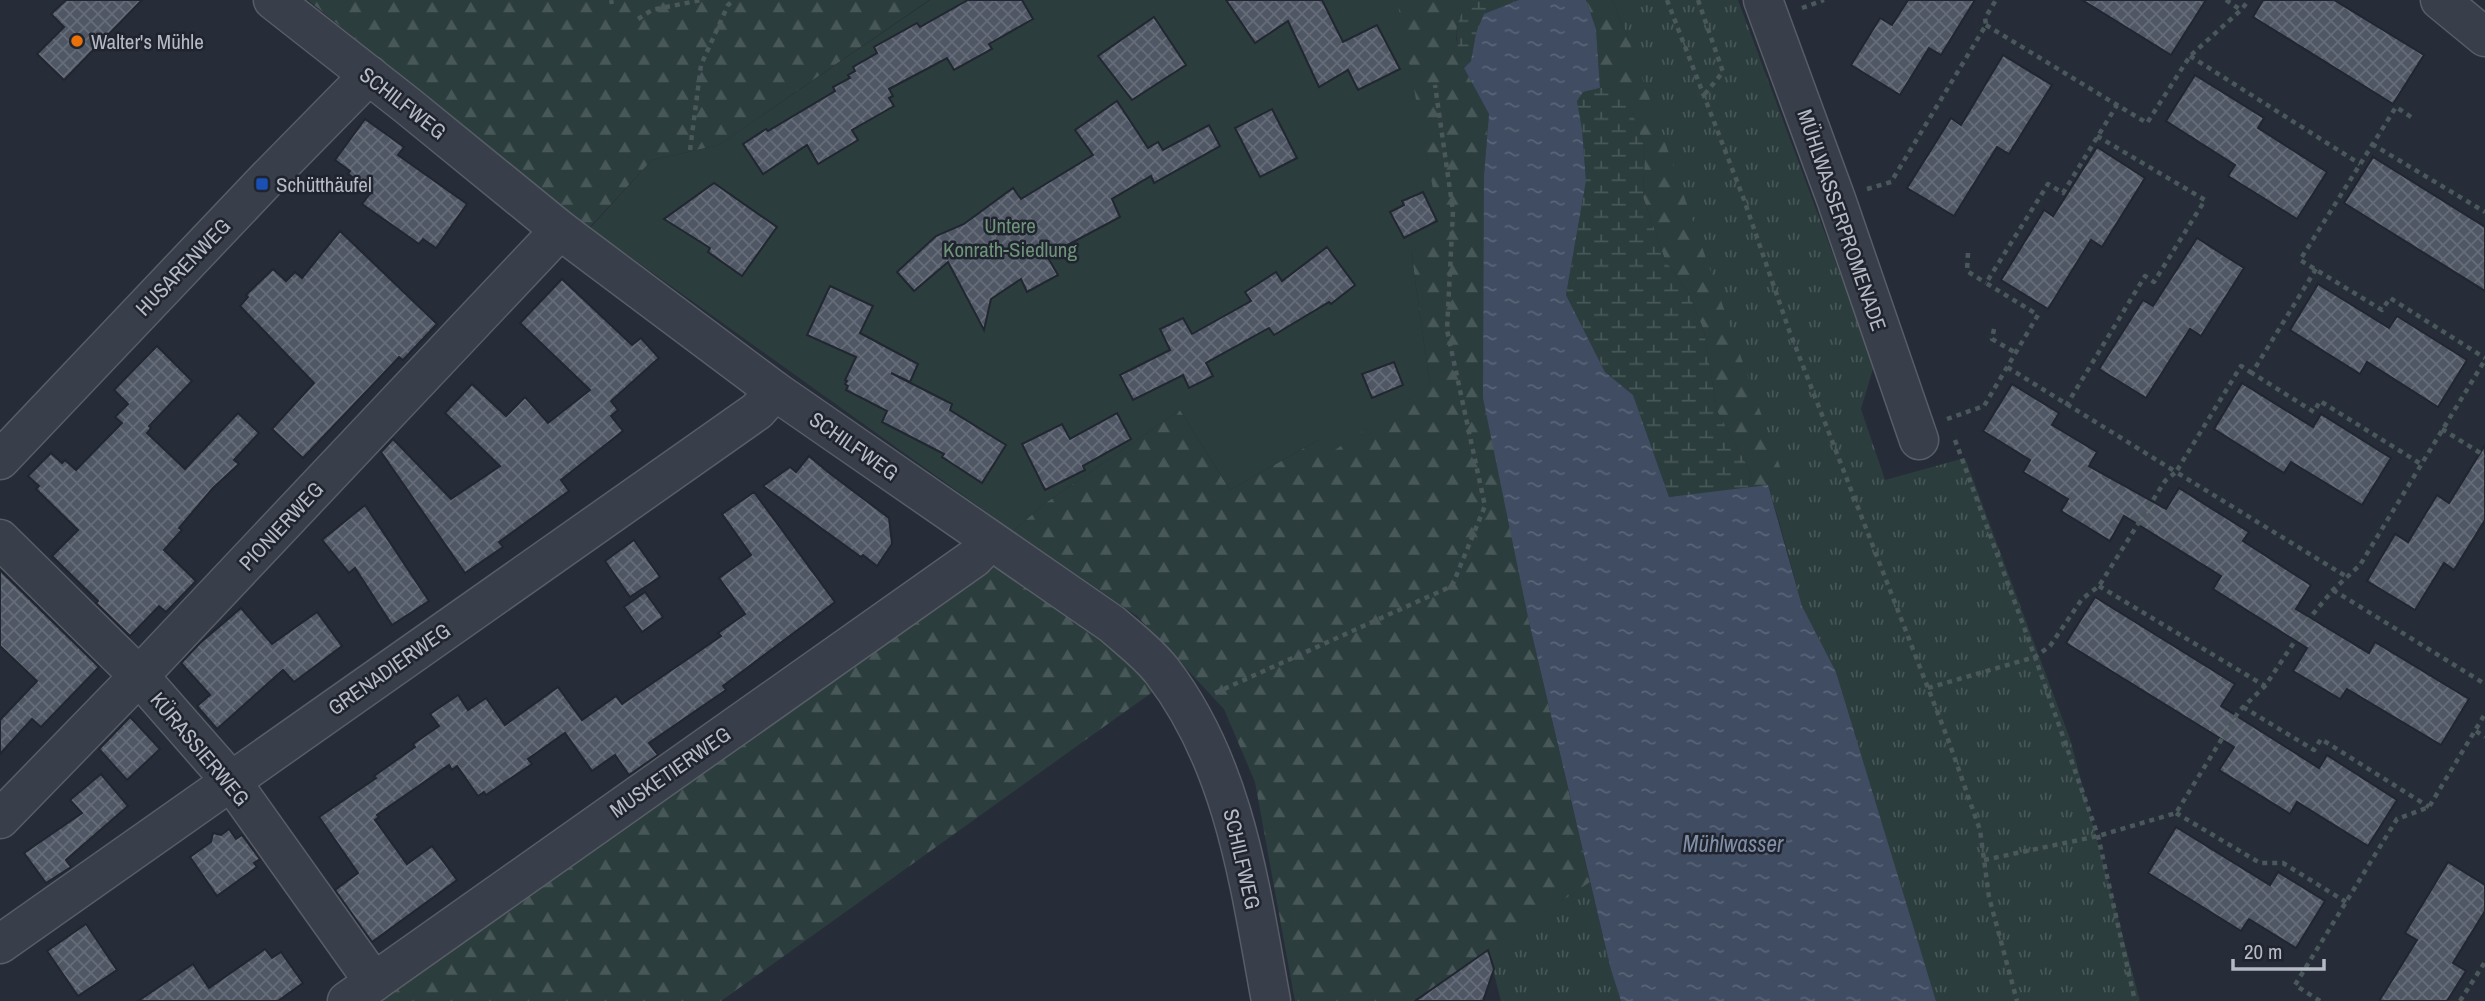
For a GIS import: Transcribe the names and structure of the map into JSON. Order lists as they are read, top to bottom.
{
  "streets": {
    "street": [
      "SCHILFWEG",
      "MÜHLWASSERPROMENADE",
      "HUSARENWEG",
      "PIONIERWEG",
      "GRENADIERWEG",
      "KÜRASSIERWEG",
      "MUSKETIERWEG"
    ]
  },
  "crossings": [
    ["SCHILFWEG", "HUSARENWEG"],
    ["SCHILFWEG", "PIONIERWEG"],
    ["SCHILFWEG", "GRENADIERWEG"],
    ["SCHILFWEG", "MUSKETIERWEG"],
    ["PIONIERWEG", "KÜRASSIERWEG"],
    ["GRENADIERWEG", "KÜRASSIERWEG"],
    ["KÜRASSIERWEG", "MUSKETIERWEG"]
  ],
  "water": ["Mühlwasser"],
  "parks": ["Untere Konrath-Siedlung"],
  "places": {
    "other": ["Walter's Mühle"],
    "transit": ["Schütthäufel"]
  },
  "scale_bar": "20 m"
}
